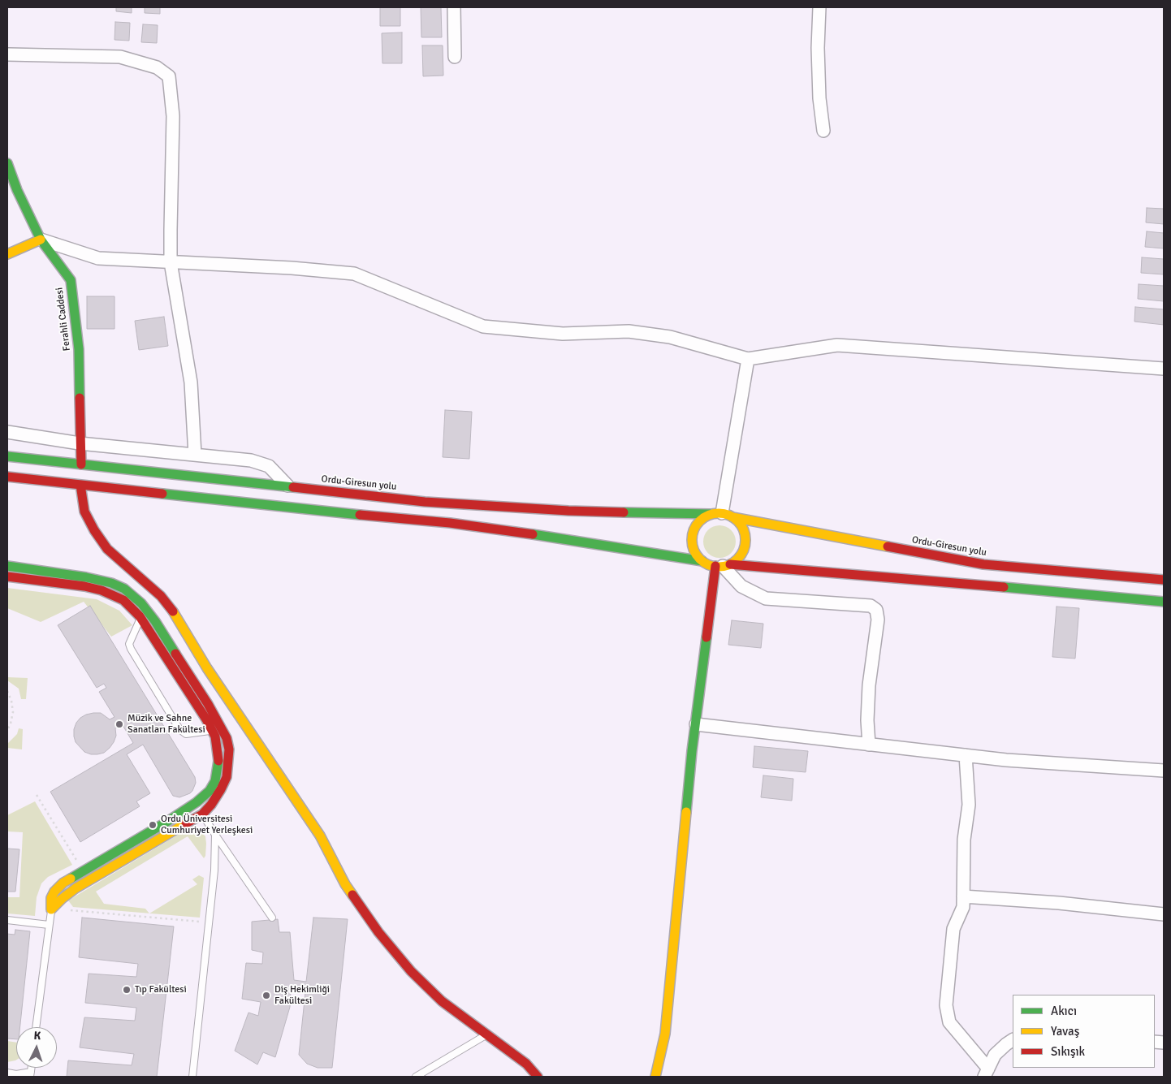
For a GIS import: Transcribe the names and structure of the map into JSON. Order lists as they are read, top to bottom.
{
  "streets": {
    "main road": ["Ferahli Caddesi", "Ordu-Giresun yolu"]
  },
  "crossings": [
    ["Ferahli Caddesi", "Ordu-Giresun yolu"]
  ],
  "places": [
    "Müzik ve Sahne Sanatları Fakültesi",
    "Ordu Üniversitesi Cumhuriyet Yerleşkesi",
    "Tıp Fakültesi",
    "Diş Hekimliği Fakültesi"
  ],
  "legend": ["Akıcı", "Yavaş", "Sıkışık"],
  "north": "top"
}
